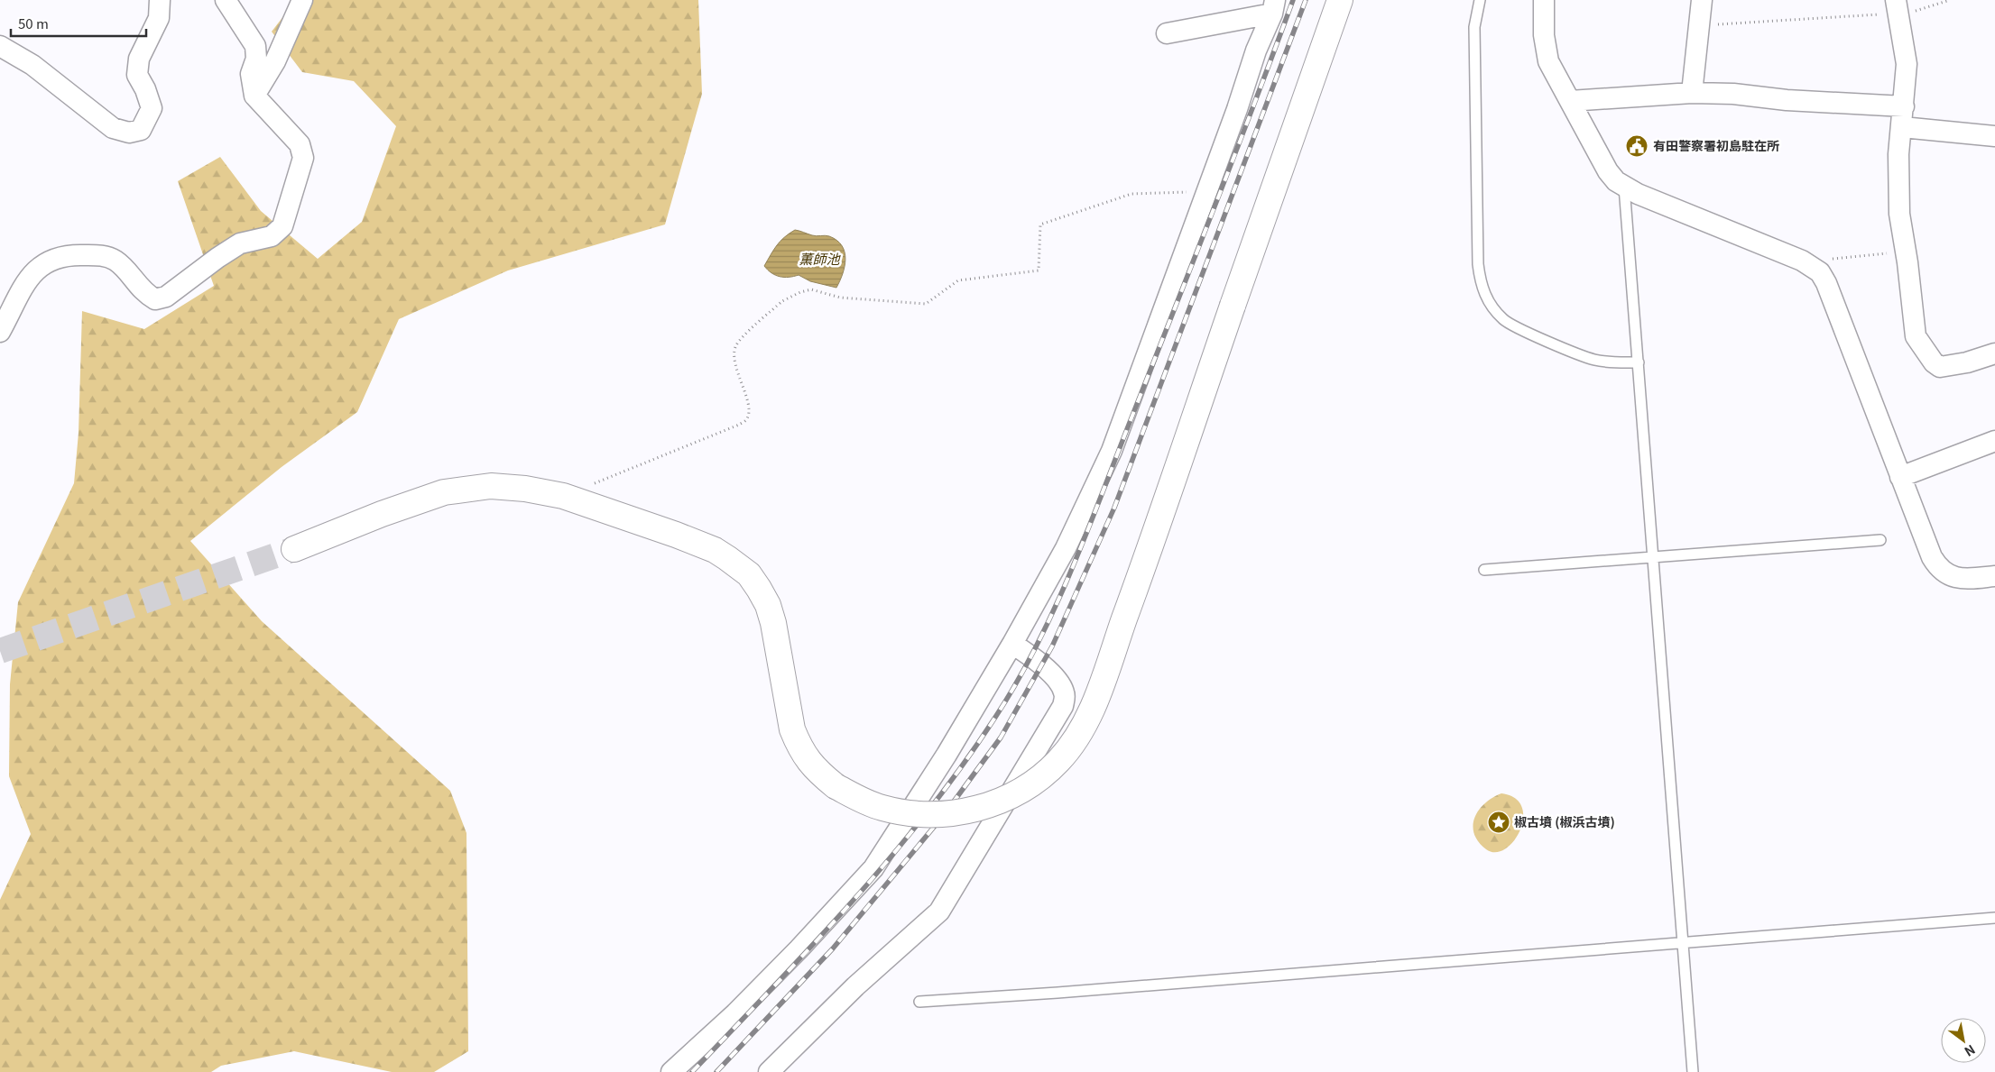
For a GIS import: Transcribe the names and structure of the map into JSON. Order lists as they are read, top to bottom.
{
  "water": ["薫師池"],
  "places": {
    "public building": ["有田警察署初島駐在所"],
    "place": ["椒古墳 (椒浜古墳)"]
  },
  "scale_bar": "50 m",
  "north": "bottom right"
}
